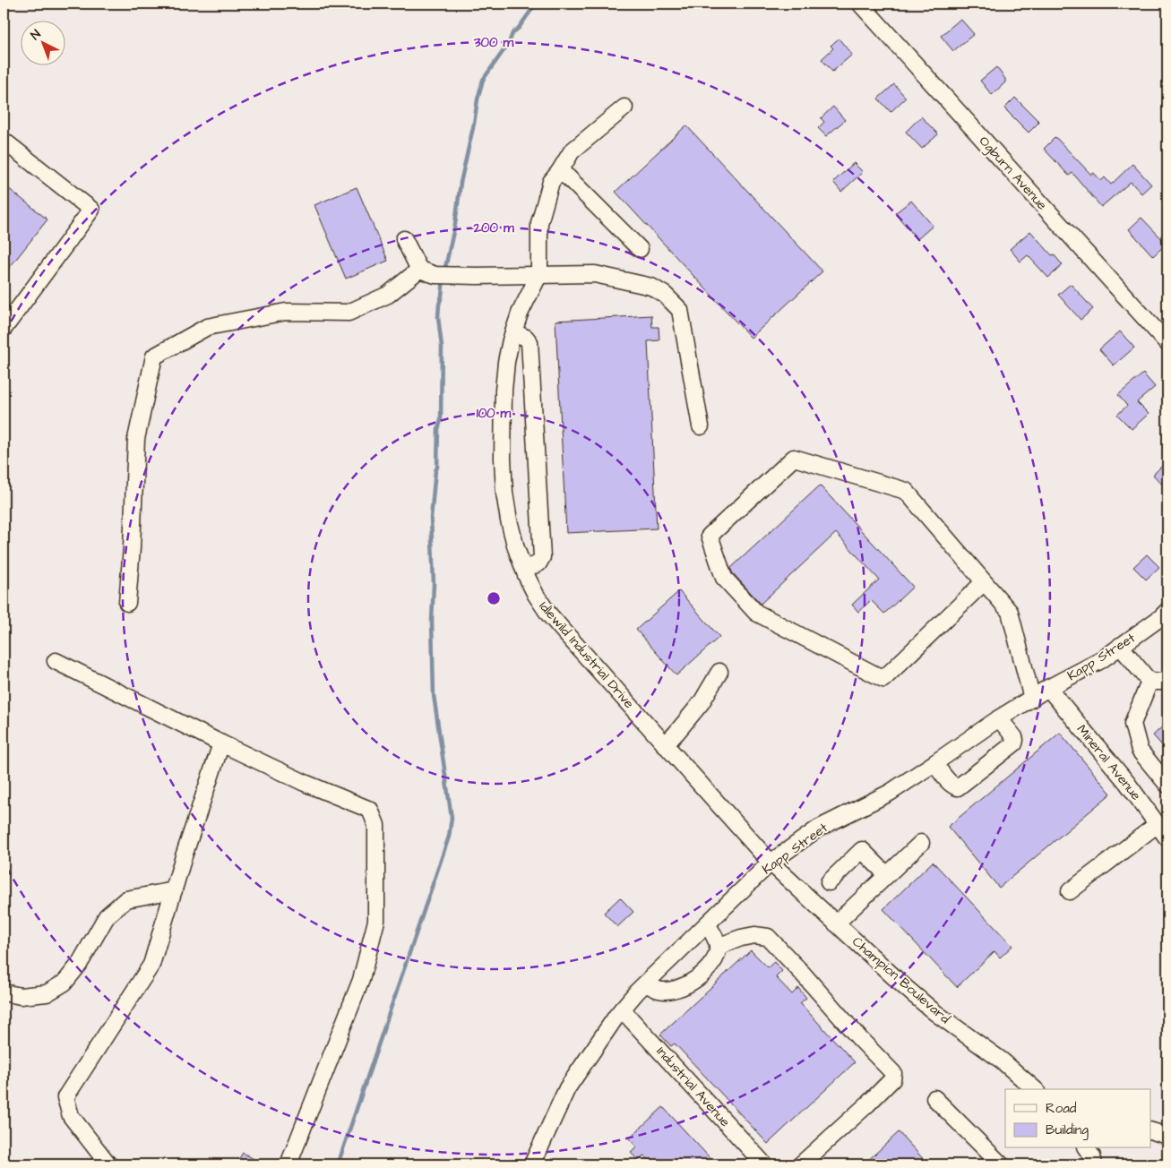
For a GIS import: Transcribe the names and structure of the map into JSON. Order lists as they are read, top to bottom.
{
  "streets": {
    "street": [
      "Ogburn Avenue",
      "Idlewild Industrial Drive",
      "Kapp Street",
      "Mineral Avenue",
      "Champion Boulevard",
      "Industrial Avenue"
    ]
  },
  "crossings": [
    ["Idlewild Industrial Drive", "Kapp Street"],
    ["Idlewild Industrial Drive", "Champion Boulevard"],
    ["Kapp Street", "Mineral Avenue"],
    ["Kapp Street", "Champion Boulevard"],
    ["Kapp Street", "Industrial Avenue"]
  ],
  "legend": ["Road", "Building"],
  "north": "top left",
  "rings": ["300 m", "200 m", "100 m"]
}
